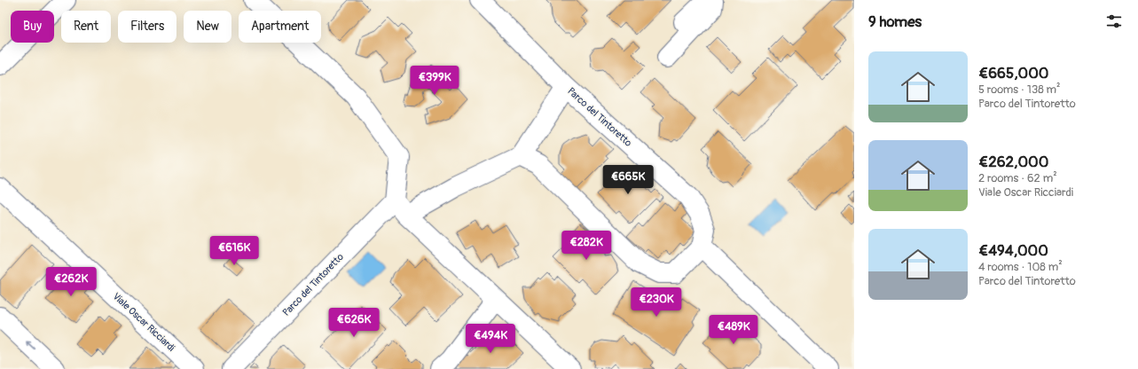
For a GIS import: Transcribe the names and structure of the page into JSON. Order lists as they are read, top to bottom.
{
  "streets": {
    "street": ["Parco del Tintoretto", "Viale Oscar Ricciardi"]
  },
  "page": {
    "heading": "9 homes",
    "chip": [
      "Buy",
      "Rent",
      "Filters",
      "New",
      "Apartment"
    ],
    "list": [
      {
        "name": "€665,000",
        "note": "5 rooms · 138 m² · Parco del Tintoretto"
      },
      {
        "name": "€262,000",
        "note": "2 rooms · 62 m² · Viale Oscar Ricciardi"
      },
      {
        "name": "€494,000",
        "note": "4 rooms · 108 m² · Parco del Tintoretto"
      }
    ],
    "price": [
      "€399K",
      "€665K",
      "€282K",
      "€616K",
      "€262K",
      "€230K",
      "€626K",
      "€489K",
      "€494K"
    ]
  }
}
